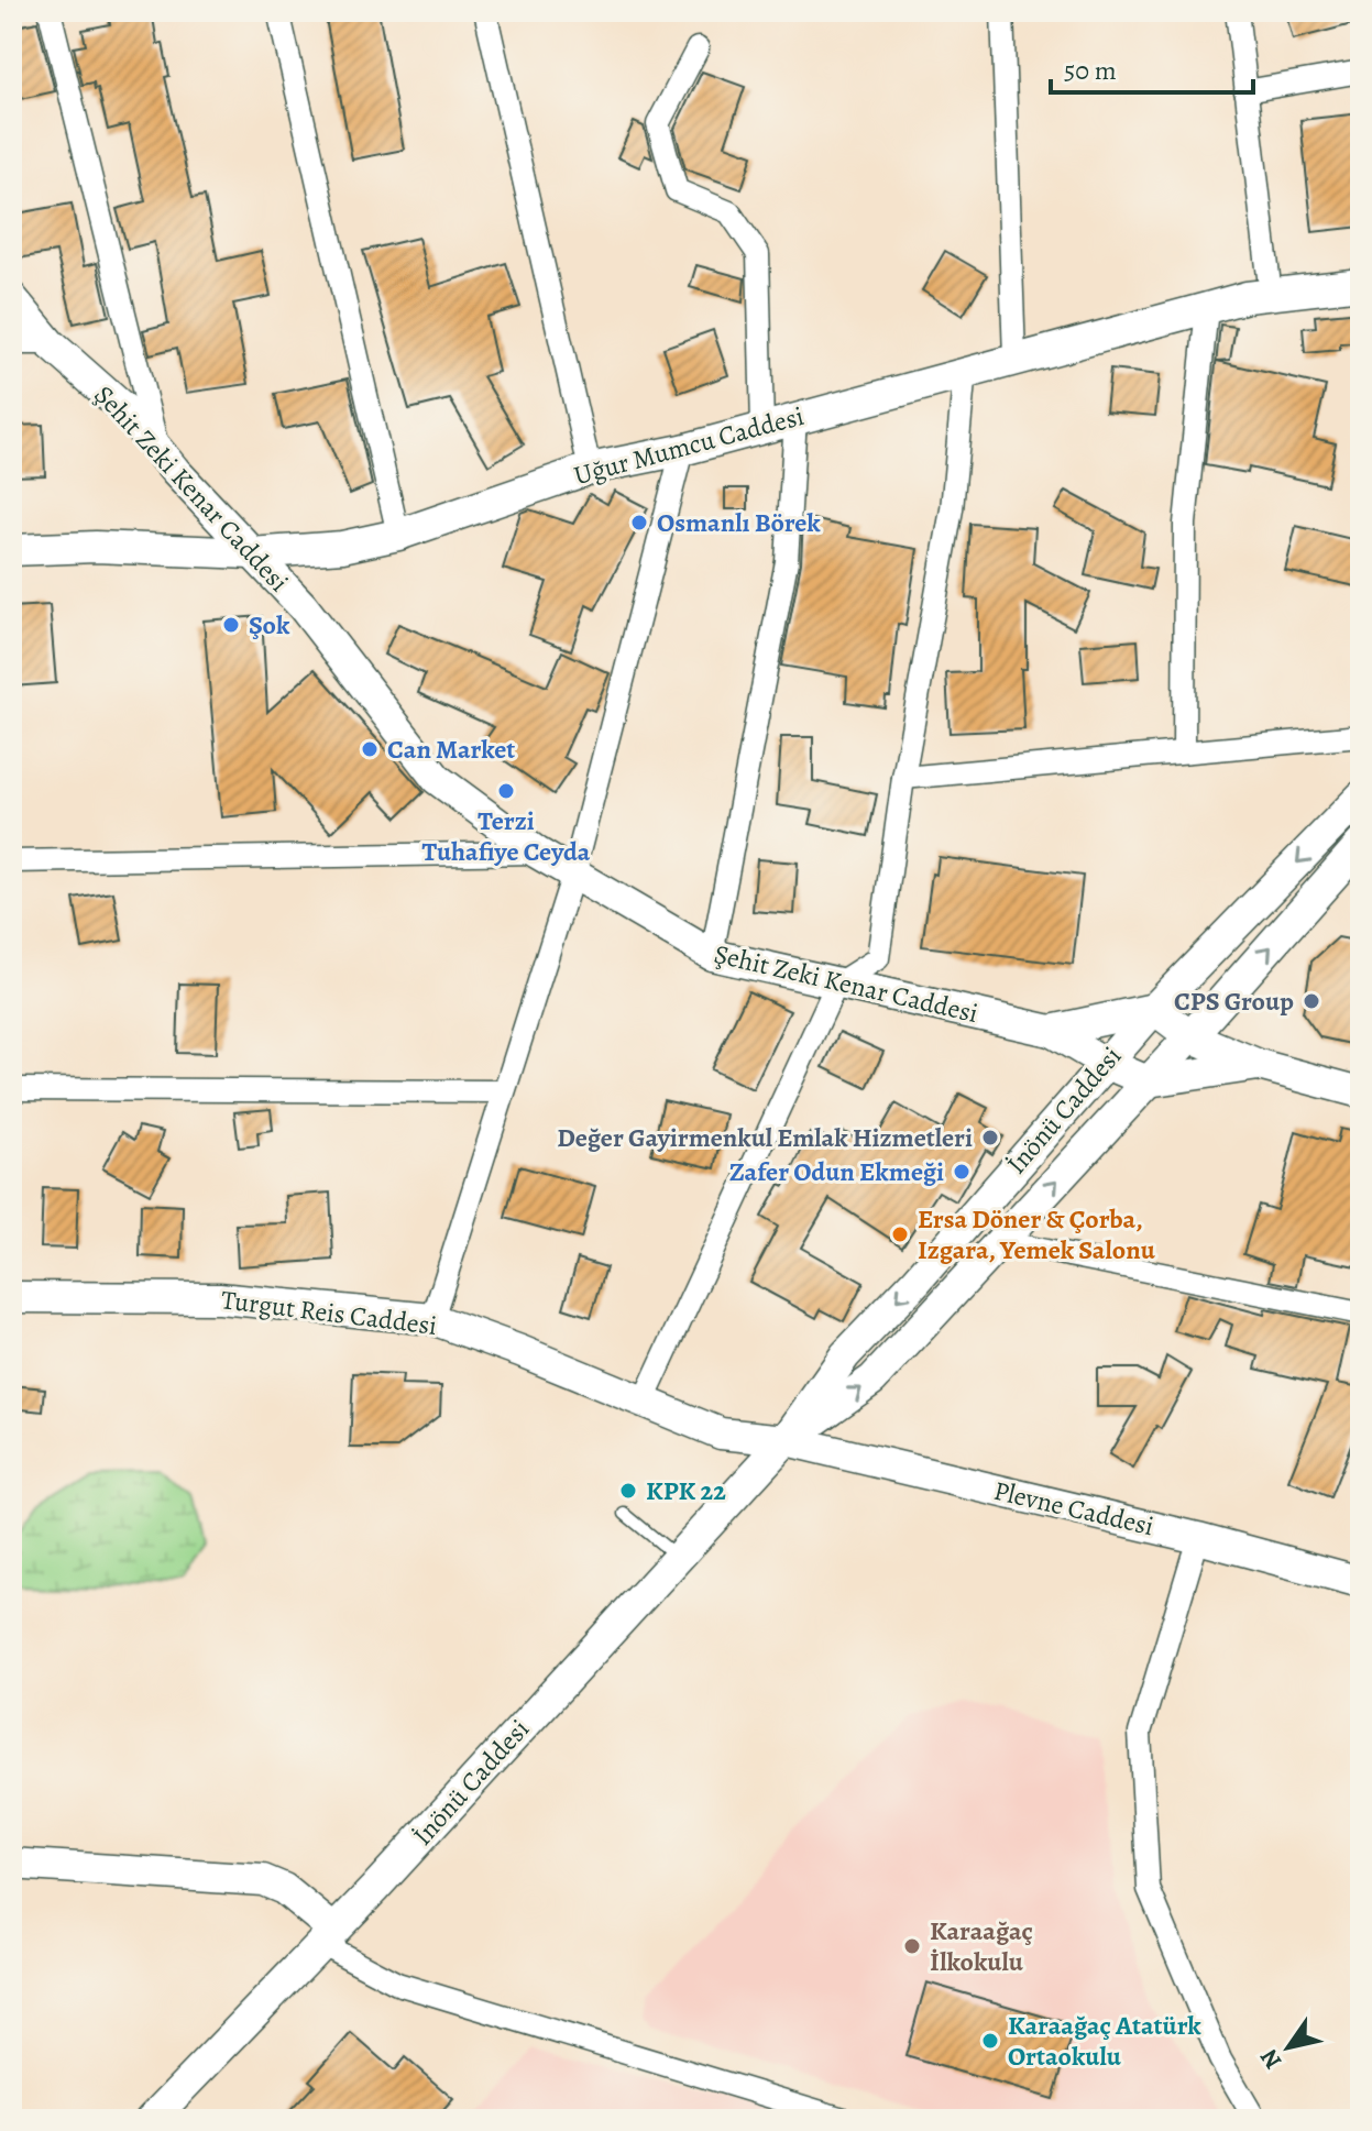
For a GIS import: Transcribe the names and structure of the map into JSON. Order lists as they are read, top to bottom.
{
  "streets": {
    "street": [
      "Uğur Mumcu Caddesi",
      "Şehit Zeki Kenar Caddesi",
      "İnönü Caddesi",
      "Turgut Reis Caddesi",
      "Plevne Caddesi"
    ]
  },
  "crossings": [
    ["Uğur Mumcu Caddesi", "Şehit Zeki Kenar Caddesi"],
    ["İnönü Caddesi", "Turgut Reis Caddesi"],
    ["İnönü Caddesi", "Plevne Caddesi"],
    ["Turgut Reis Caddesi", "Plevne Caddesi"]
  ],
  "places": [
    "Osmanlı Börek",
    "Şok",
    "Can Market",
    "Terzi Tuhafiye Ceyda",
    "CPS Group",
    "Değer Gayirmenkul Emlak Hizmetleri",
    "Zafer Odun Ekmeği",
    "Ersa Döner & Çorba, Izgara, Yemek Salonu",
    "KPK 22",
    "Karaağaç İlkokulu",
    "Karaağaç Atatürk Ortaokulu"
  ],
  "scale_bar": "50 m",
  "north": "bottom left"
}
